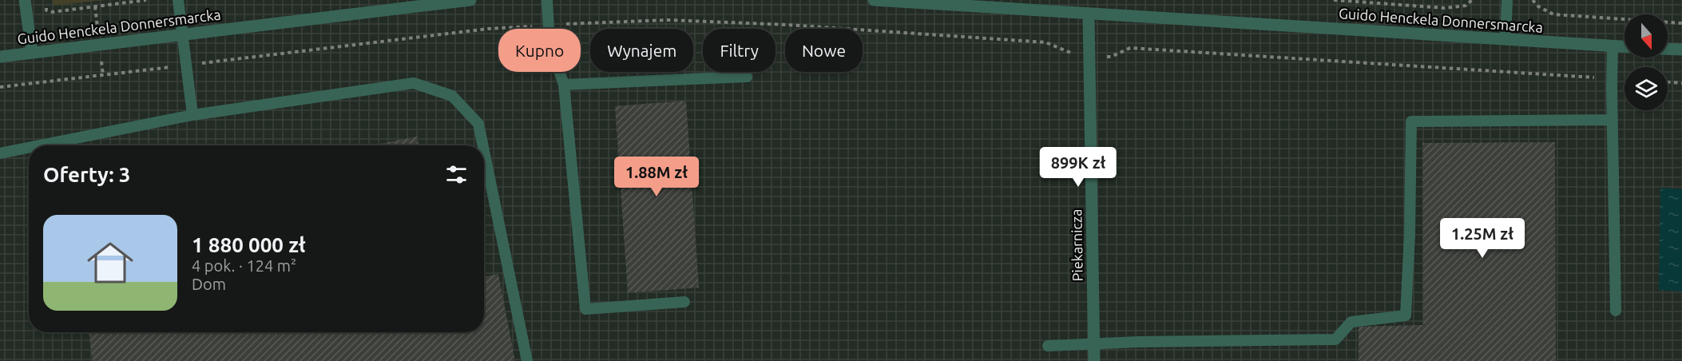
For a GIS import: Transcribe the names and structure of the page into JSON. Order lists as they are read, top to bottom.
{
  "streets": {
    "street": ["Guido Henckela Donnersmarcka", "Piekarnicza"]
  },
  "crossings": [
    ["Guido Henckela Donnersmarcka", "Piekarnicza"]
  ],
  "north": "bottom",
  "page": {
    "chip": [
      "Kupno",
      "Wynajem",
      "Filtry",
      "Nowe"
    ],
    "heading": "Oferty: 3",
    "price": ["899K zł", "1.88M zł", "1.25M zł"],
    "list": [
      {
        "name": "1 880 000 zł",
        "note": "4 pok. · 124 m² · Dom"
      }
    ]
  }
}
